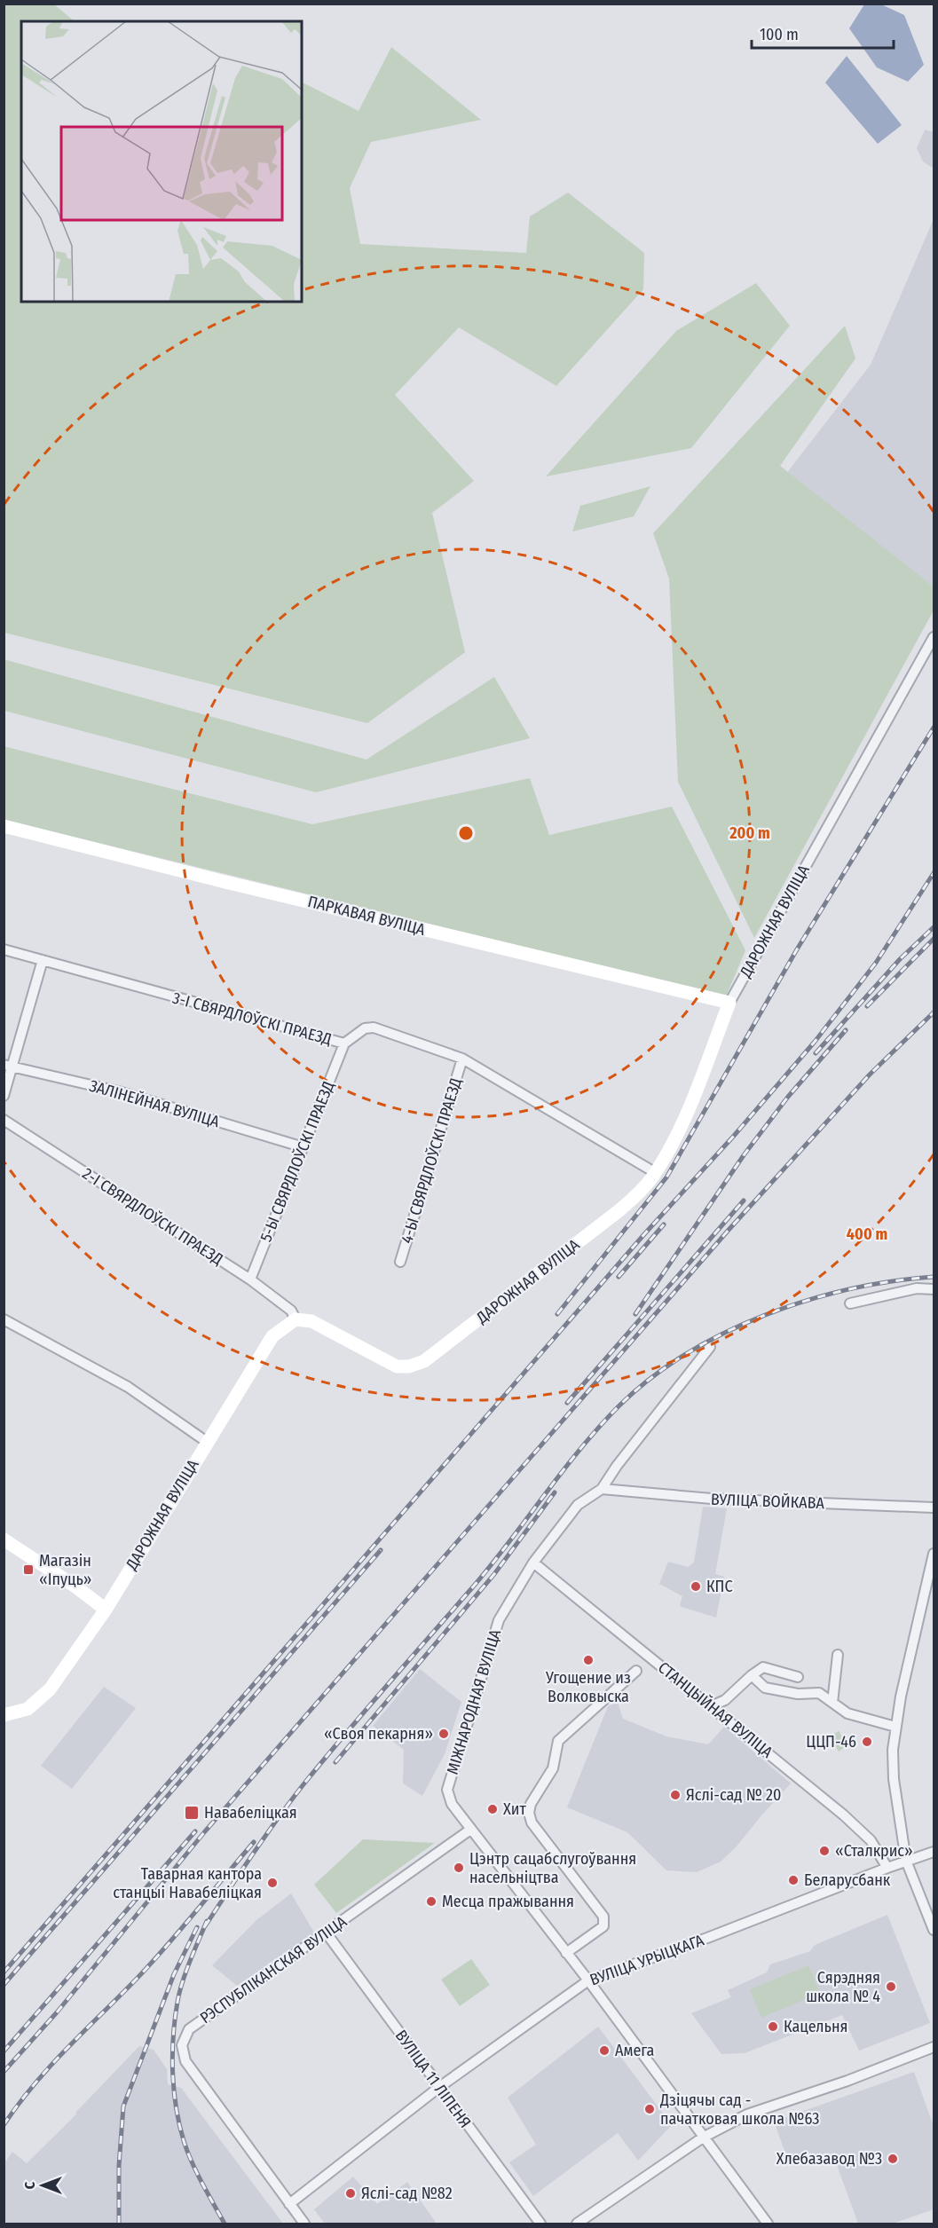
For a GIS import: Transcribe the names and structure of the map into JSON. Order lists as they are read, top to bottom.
{
  "streets": {
    "street": [
      "ПАРКАВАЯ ВУЛІЦА",
      "ДАРОЖНАЯ ВУЛІЦА",
      "3-І СВЯРДЛОЎСКІ ПРАЕЗД",
      "ЗАЛІНЕЙНАЯ ВУЛІЦА",
      "4-Ы СВЯРДЛОЎСКІ ПРАЕЗД",
      "5-Ы СВЯРДЛОЎСКІ ПРАЕЗД",
      "2-І СВЯРДЛОЎСКІ ПРАЕЗД",
      "ВУЛІЦА ВОЙКАВА",
      "МІЖНАРОДНАЯ ВУЛІЦА",
      "СТАНЦЫЙНАЯ ВУЛІЦА",
      "ВУЛІЦА УРЫЦКАГА",
      "РЭСПУБЛІКАНСКАЯ ВУЛІЦА",
      "ВУЛІЦА 11 ЛІПЕНЯ"
    ]
  },
  "crossings": [
    ["ПАРКАВАЯ ВУЛІЦА", "ДАРОЖНАЯ ВУЛІЦА"],
    ["ДАРОЖНАЯ ВУЛІЦА", "3-І СВЯРДЛОЎСКІ ПРАЕЗД"],
    ["ДАРОЖНАЯ ВУЛІЦА", "2-І СВЯРДЛОЎСКІ ПРАЕЗД"],
    ["3-І СВЯРДЛОЎСКІ ПРАЕЗД", "4-Ы СВЯРДЛОЎСКІ ПРАЕЗД"],
    ["3-І СВЯРДЛОЎСКІ ПРАЕЗД", "5-Ы СВЯРДЛОЎСКІ ПРАЕЗД"],
    ["ЗАЛІНЕЙНАЯ ВУЛІЦА", "5-Ы СВЯРДЛОЎСКІ ПРАЕЗД"],
    ["5-Ы СВЯРДЛОЎСКІ ПРАЕЗД", "2-І СВЯРДЛОЎСКІ ПРАЕЗД"],
    ["ВУЛІЦА ВОЙКАВА", "МІЖНАРОДНАЯ ВУЛІЦА"],
    ["МІЖНАРОДНАЯ ВУЛІЦА", "СТАНЦЫЙНАЯ ВУЛІЦА"],
    ["МІЖНАРОДНАЯ ВУЛІЦА", "ВУЛІЦА УРЫЦКАГА"],
    ["МІЖНАРОДНАЯ ВУЛІЦА", "РЭСПУБЛІКАНСКАЯ ВУЛІЦА"],
    ["СТАНЦЫЙНАЯ ВУЛІЦА", "ВУЛІЦА УРЫЦКАГА"],
    ["ВУЛІЦА УРЫЦКАГА", "РЭСПУБЛІКАНСКАЯ ВУЛІЦА"],
    ["ВУЛІЦА УРЫЦКАГА", "ВУЛІЦА 11 ЛІПЕНЯ"],
    ["РЭСПУБЛІКАНСКАЯ ВУЛІЦА", "ВУЛІЦА 11 ЛІПЕНЯ"]
  ],
  "places": {
    "transit": ["Магазін «Іпуць»", "Навабеліцкая"],
    "other": [
      "КПС",
      "Угощение из Волковыска",
      "«Своя пекарня»",
      "ЦЦП-46",
      "Яслі-сад № 20",
      "Хит",
      "«Сталкрис»",
      "Цэнтр сацабслугоўвання насельніцтва",
      "Беларусбанк",
      "Таварная кантора станцыі Навабеліцкая",
      "Месца пражывання",
      "Сярэдняя школа № 4",
      "Кацельня",
      "Амега",
      "Дзіцячы сад - пачатковая школа №63",
      "Хлебазавод №3",
      "Яслі-сад №82"
    ]
  },
  "scale_bar": "100 m",
  "north": "left",
  "rings": ["200 m", "400 m"]
}
